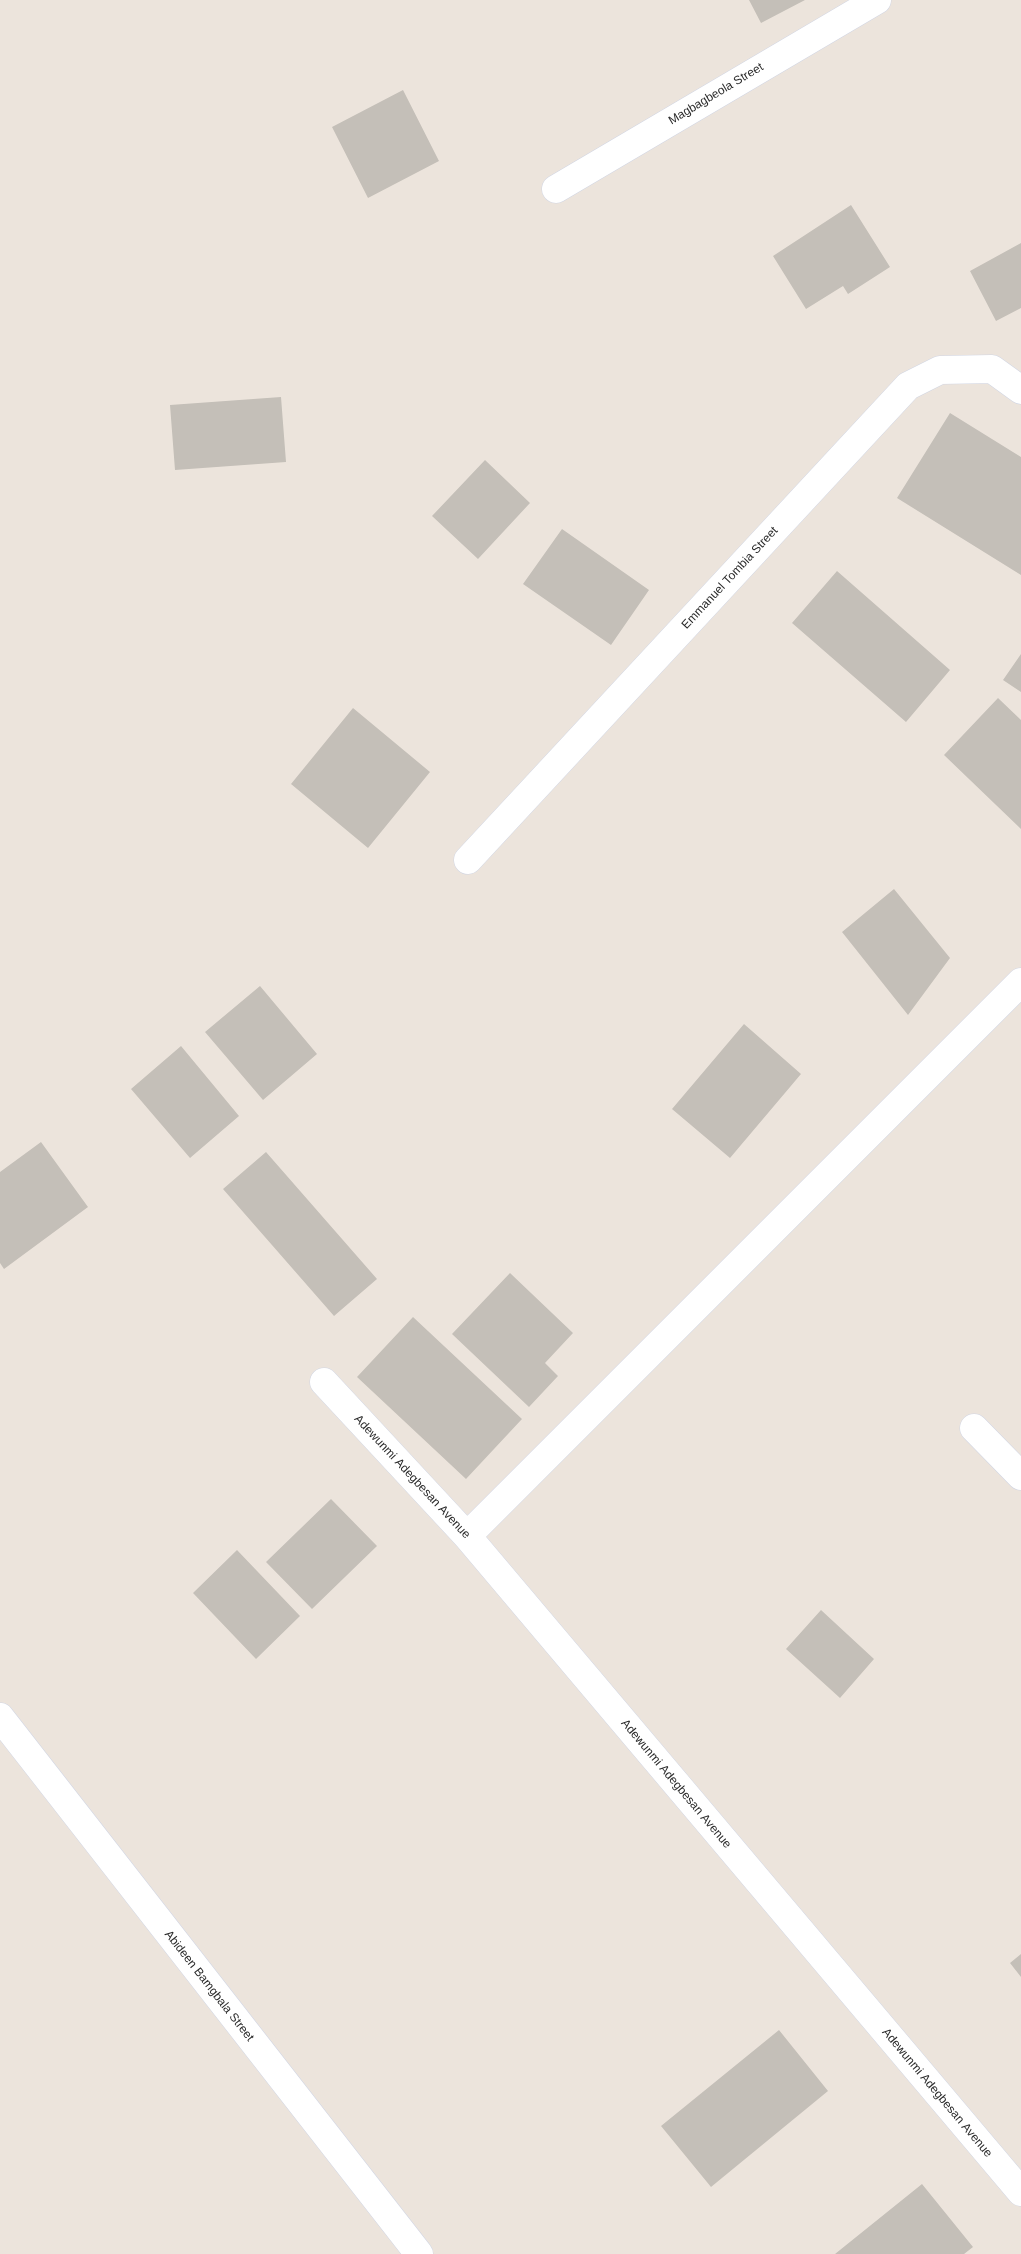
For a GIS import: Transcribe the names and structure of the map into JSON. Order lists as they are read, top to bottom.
{
  "streets": {
    "street": [
      "Magbagbeola Street",
      "Emmanuel Tombia Street",
      "Adewunmi Adegbesan Avenue",
      "Abideen Bamgbala Street"
    ]
  }
}
